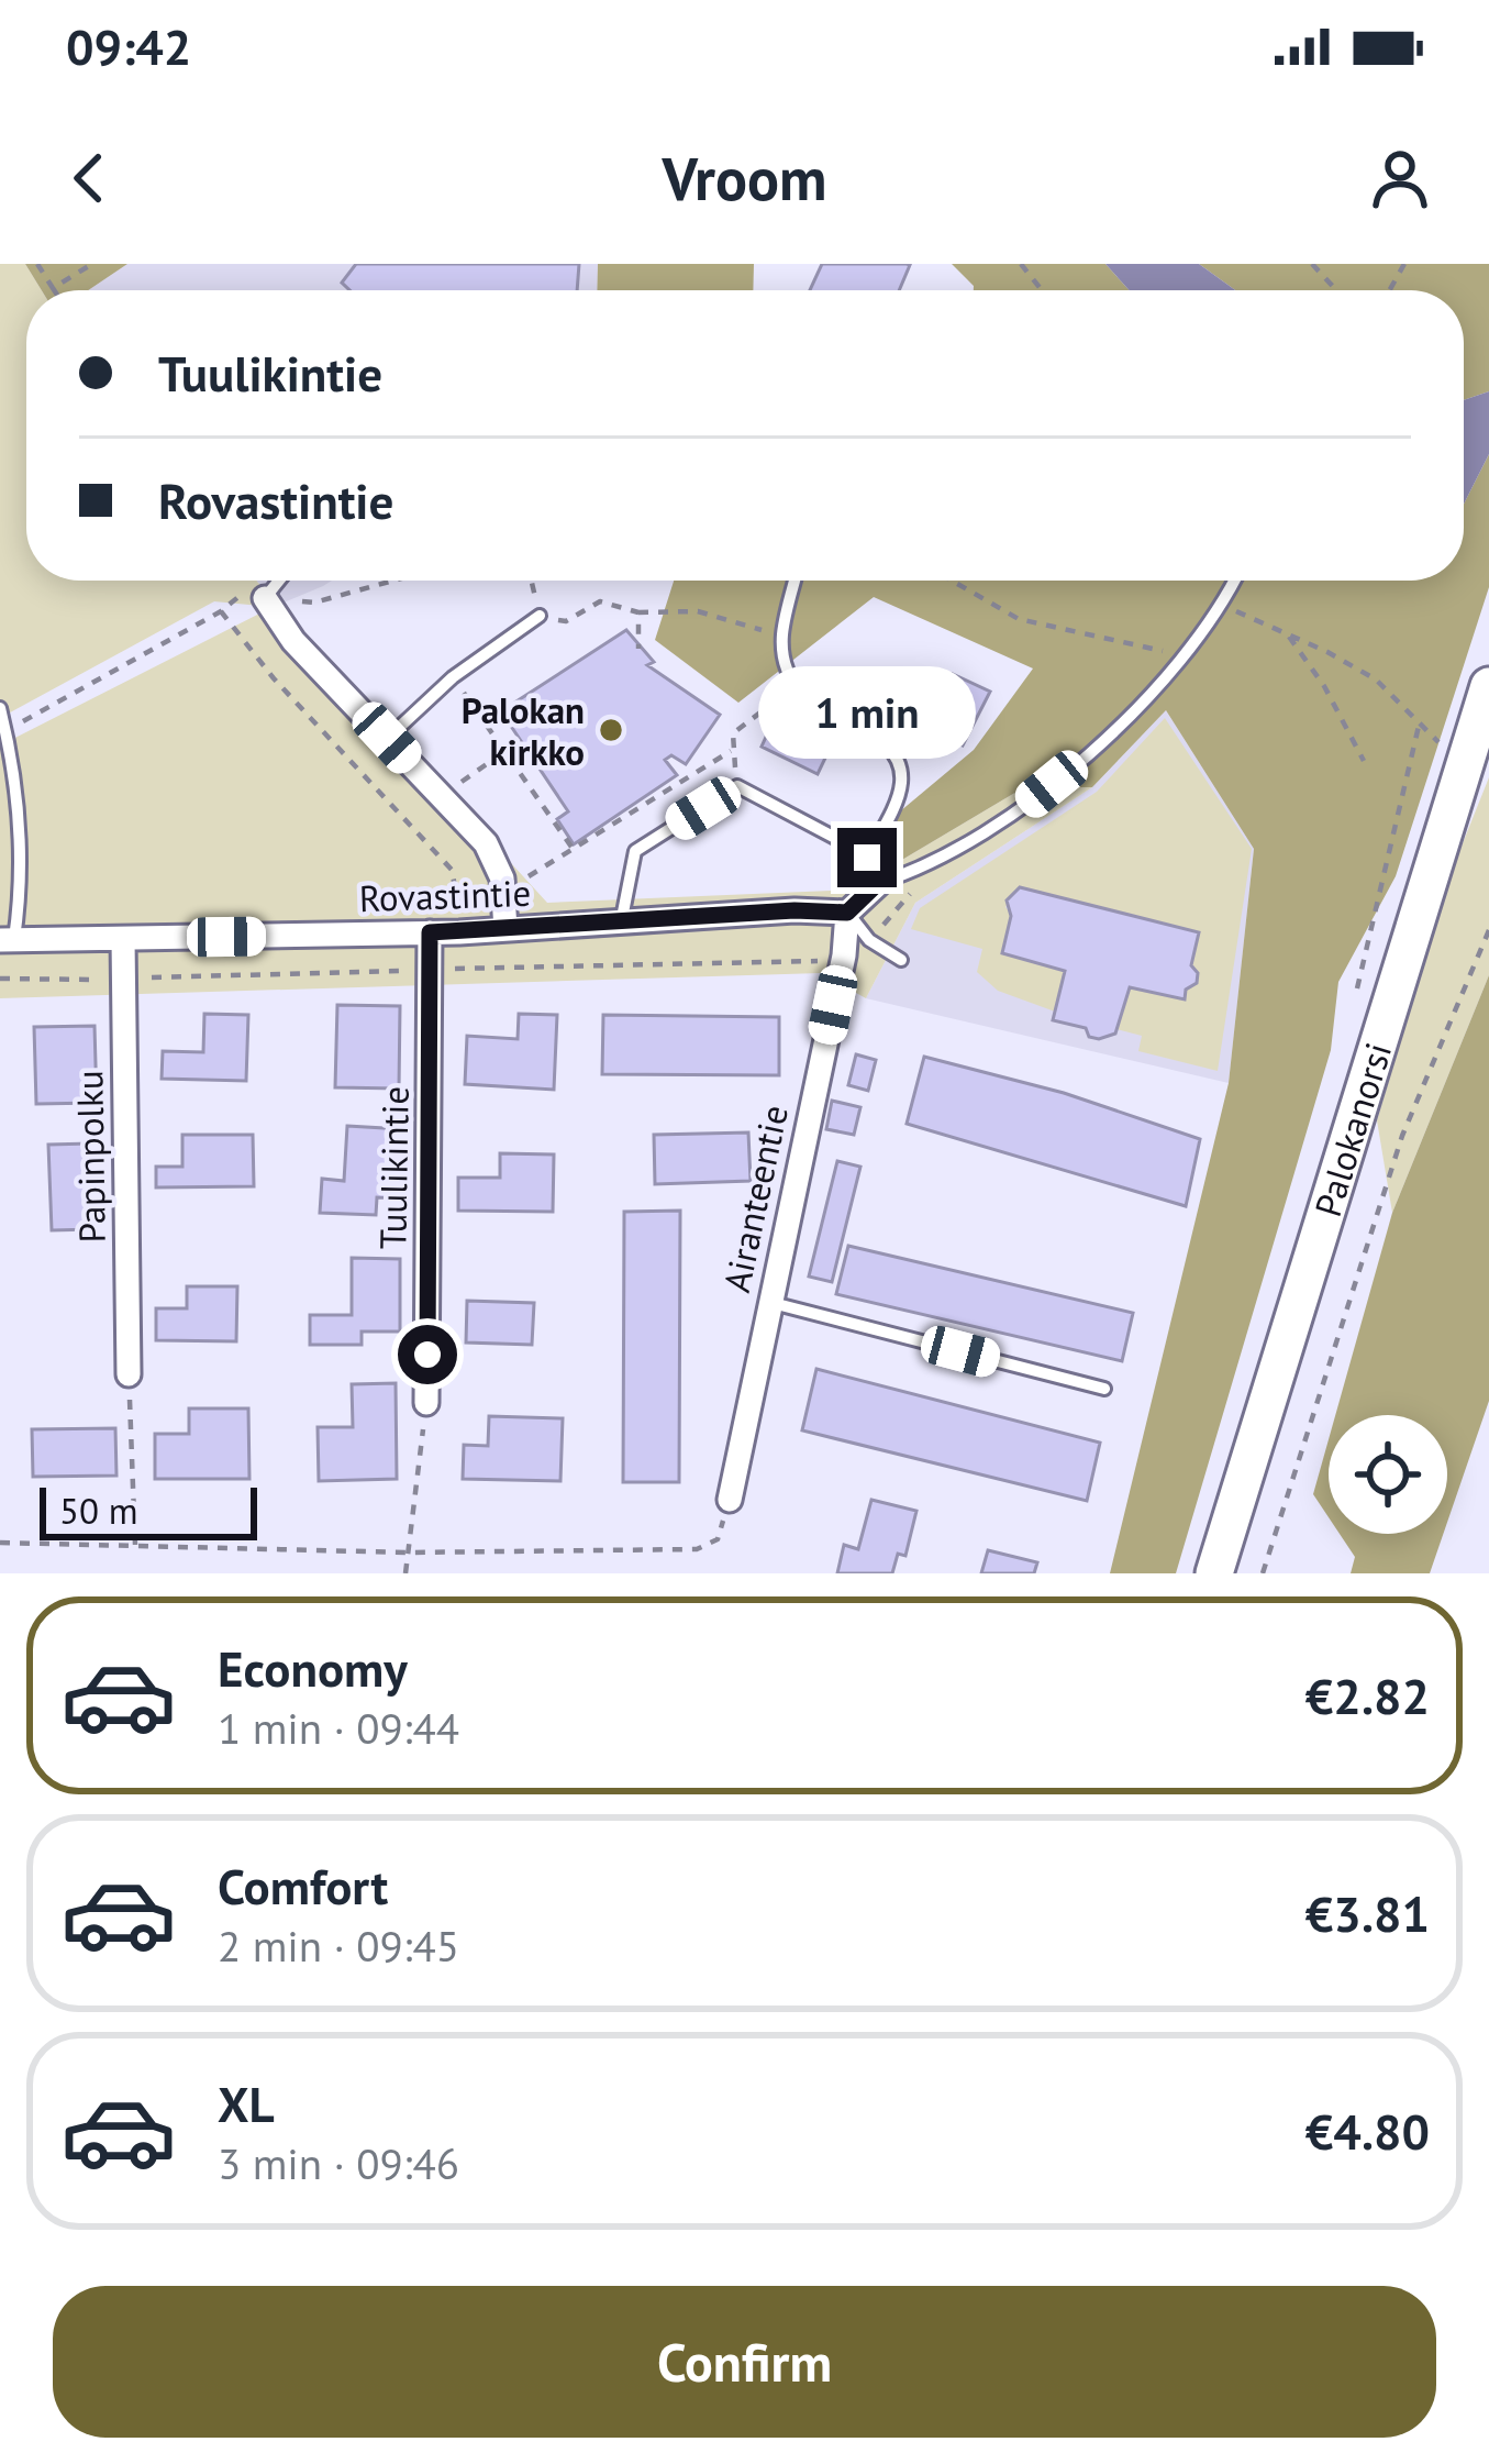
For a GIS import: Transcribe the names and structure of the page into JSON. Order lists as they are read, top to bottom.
{
  "streets": {
    "main road": ["Palokanorsi"],
    "street": [
      "Rovastintie",
      "Papinpolku",
      "Tuulikintie",
      "Airanteentie"
    ]
  },
  "crossings": [
    ["Rovastintie", "Papinpolku"],
    ["Rovastintie", "Tuulikintie"],
    ["Rovastintie", "Airanteentie"]
  ],
  "places": ["Palokan kirkko"],
  "scale_bar": "50 m",
  "page": {
    "status": "09:42",
    "header": "Vroom",
    "banner": ["Tuulikintie", "Rovastintie"],
    "bubble": "1 min",
    "scale": "50 m",
    "list": [
      {
        "name": "Economy",
        "note": "1 min · 09:44",
        "value": "€2.82"
      },
      {
        "name": "Comfort",
        "note": "2 min · 09:45",
        "value": "€3.81"
      },
      {
        "name": "XL",
        "note": "3 min · 09:46",
        "value": "€4.80"
      }
    ],
    "buttons": "Confirm"
  }
}
